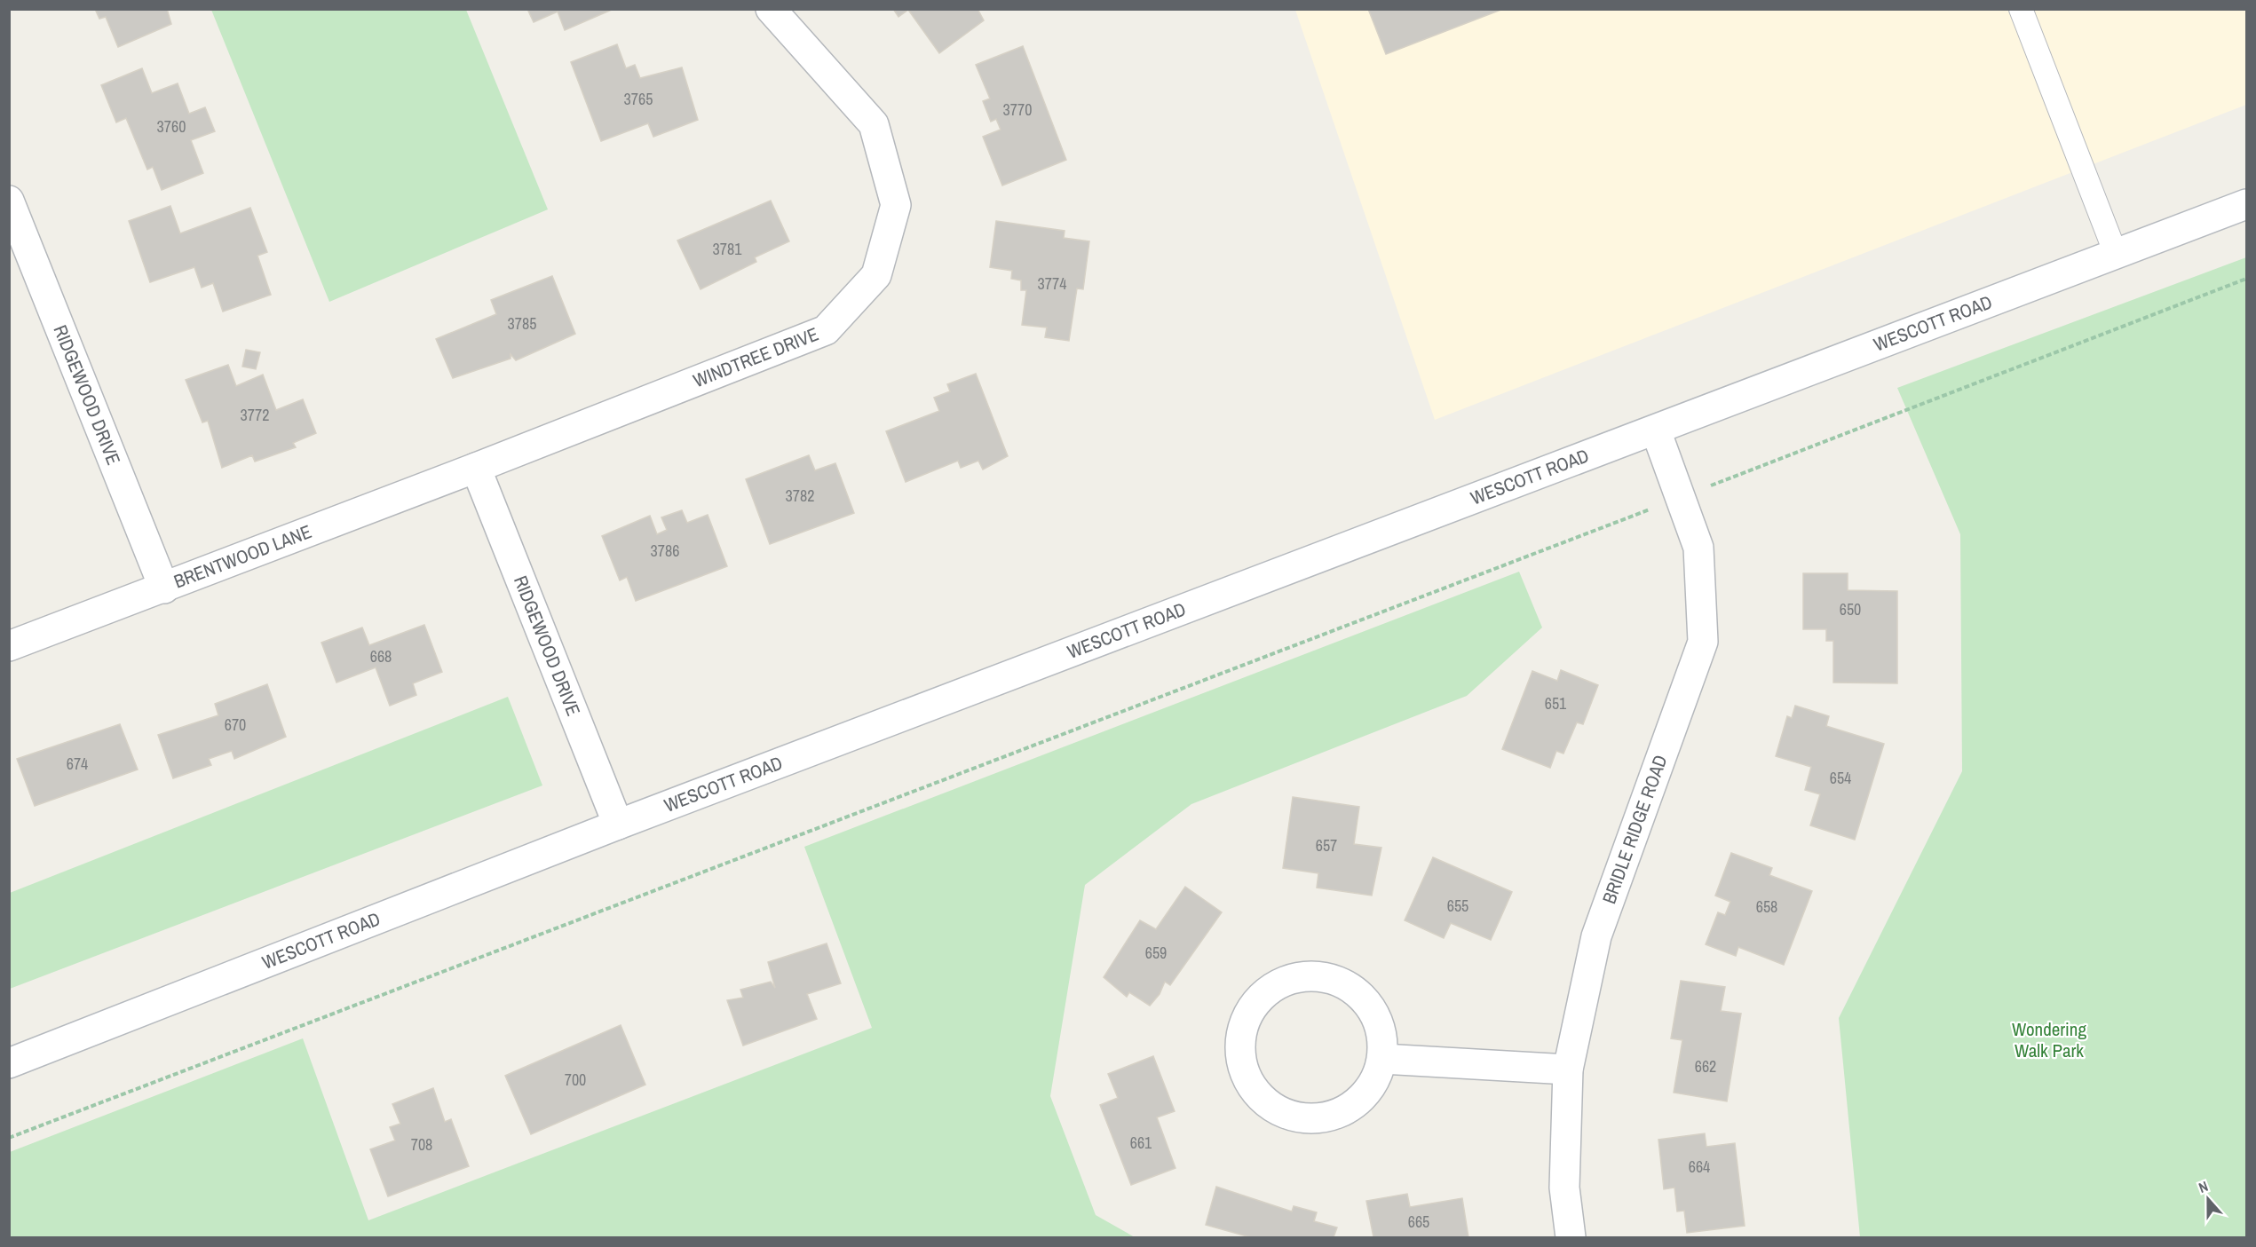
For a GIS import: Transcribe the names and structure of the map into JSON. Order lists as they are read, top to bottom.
{
  "streets": {
    "street": [
      "WESCOTT ROAD",
      "WINDTREE DRIVE",
      "RIDGEWOOD DRIVE",
      "BRENTWOOD LANE",
      "BRIDLE RIDGE ROAD"
    ]
  },
  "crossings": [
    ["WESCOTT ROAD", "RIDGEWOOD DRIVE"],
    ["WESCOTT ROAD", "BRIDLE RIDGE ROAD"],
    ["WINDTREE DRIVE", "RIDGEWOOD DRIVE"],
    ["WINDTREE DRIVE", "BRENTWOOD LANE"],
    ["RIDGEWOOD DRIVE", "BRENTWOOD LANE"]
  ],
  "parks": ["Wondering Walk Park"],
  "house_numbers": [
    "3765",
    "3770",
    "3760",
    "3781",
    "3774",
    "3785",
    "3772",
    "3782",
    "3786",
    "650",
    "668",
    "651",
    "670",
    "674",
    "654",
    "657",
    "655",
    "658",
    "659",
    "662",
    "700",
    "661",
    "708",
    "664",
    "665"
  ],
  "north": "top"
}
